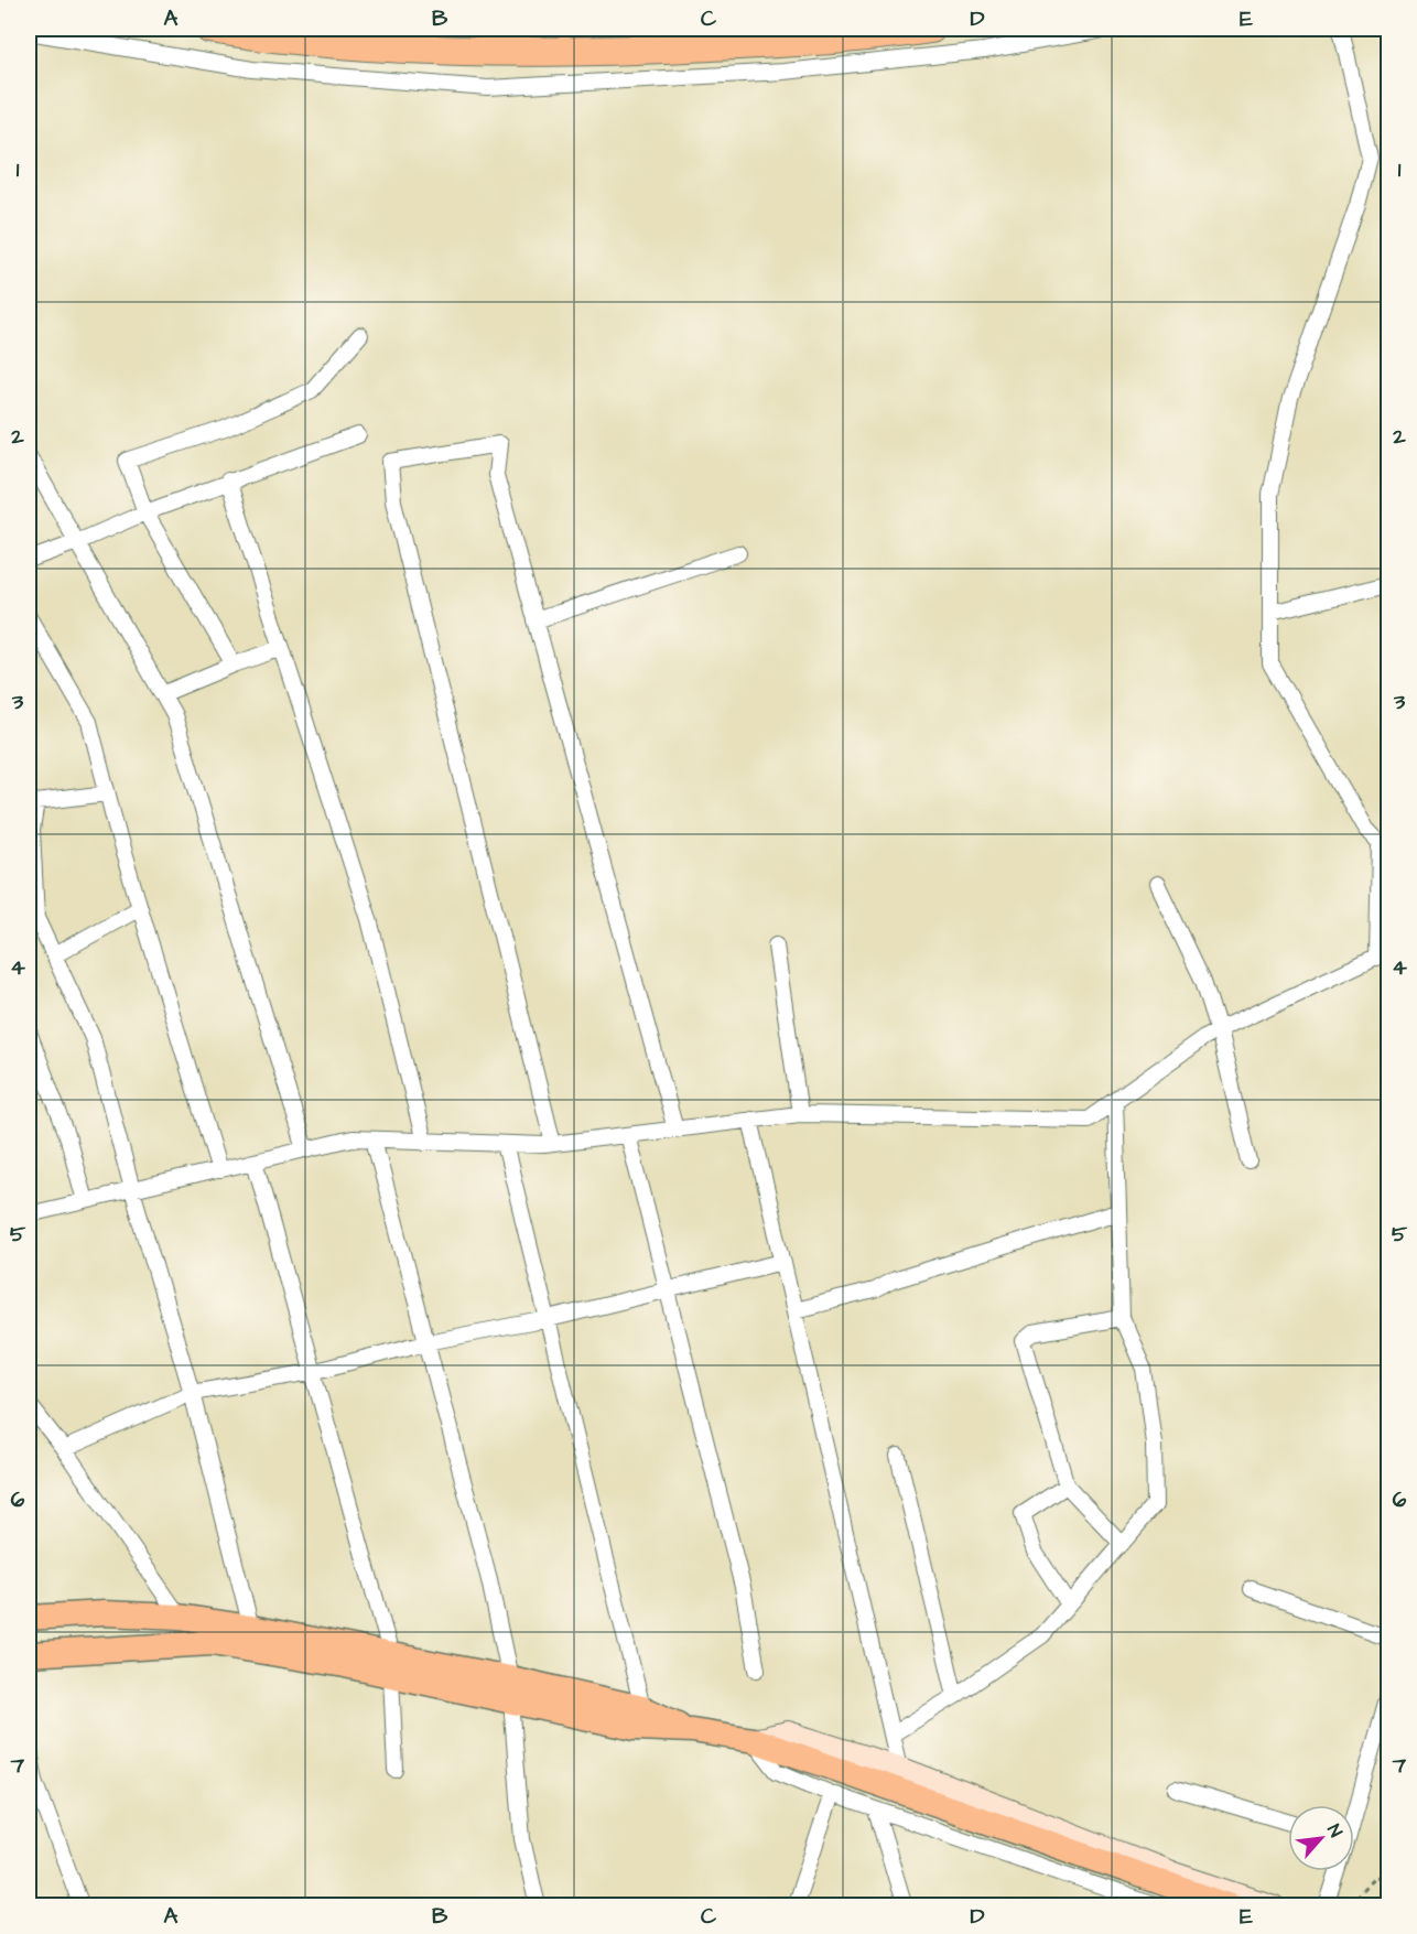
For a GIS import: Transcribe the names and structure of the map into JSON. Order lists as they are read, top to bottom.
{
  "north": "top right",
  "grid": {
    "columns": [
      "A",
      "B",
      "C",
      "D",
      "E"
    ],
    "rows": [
      "1",
      "2",
      "3",
      "4",
      "5",
      "6",
      "7"
    ]
  }
}
